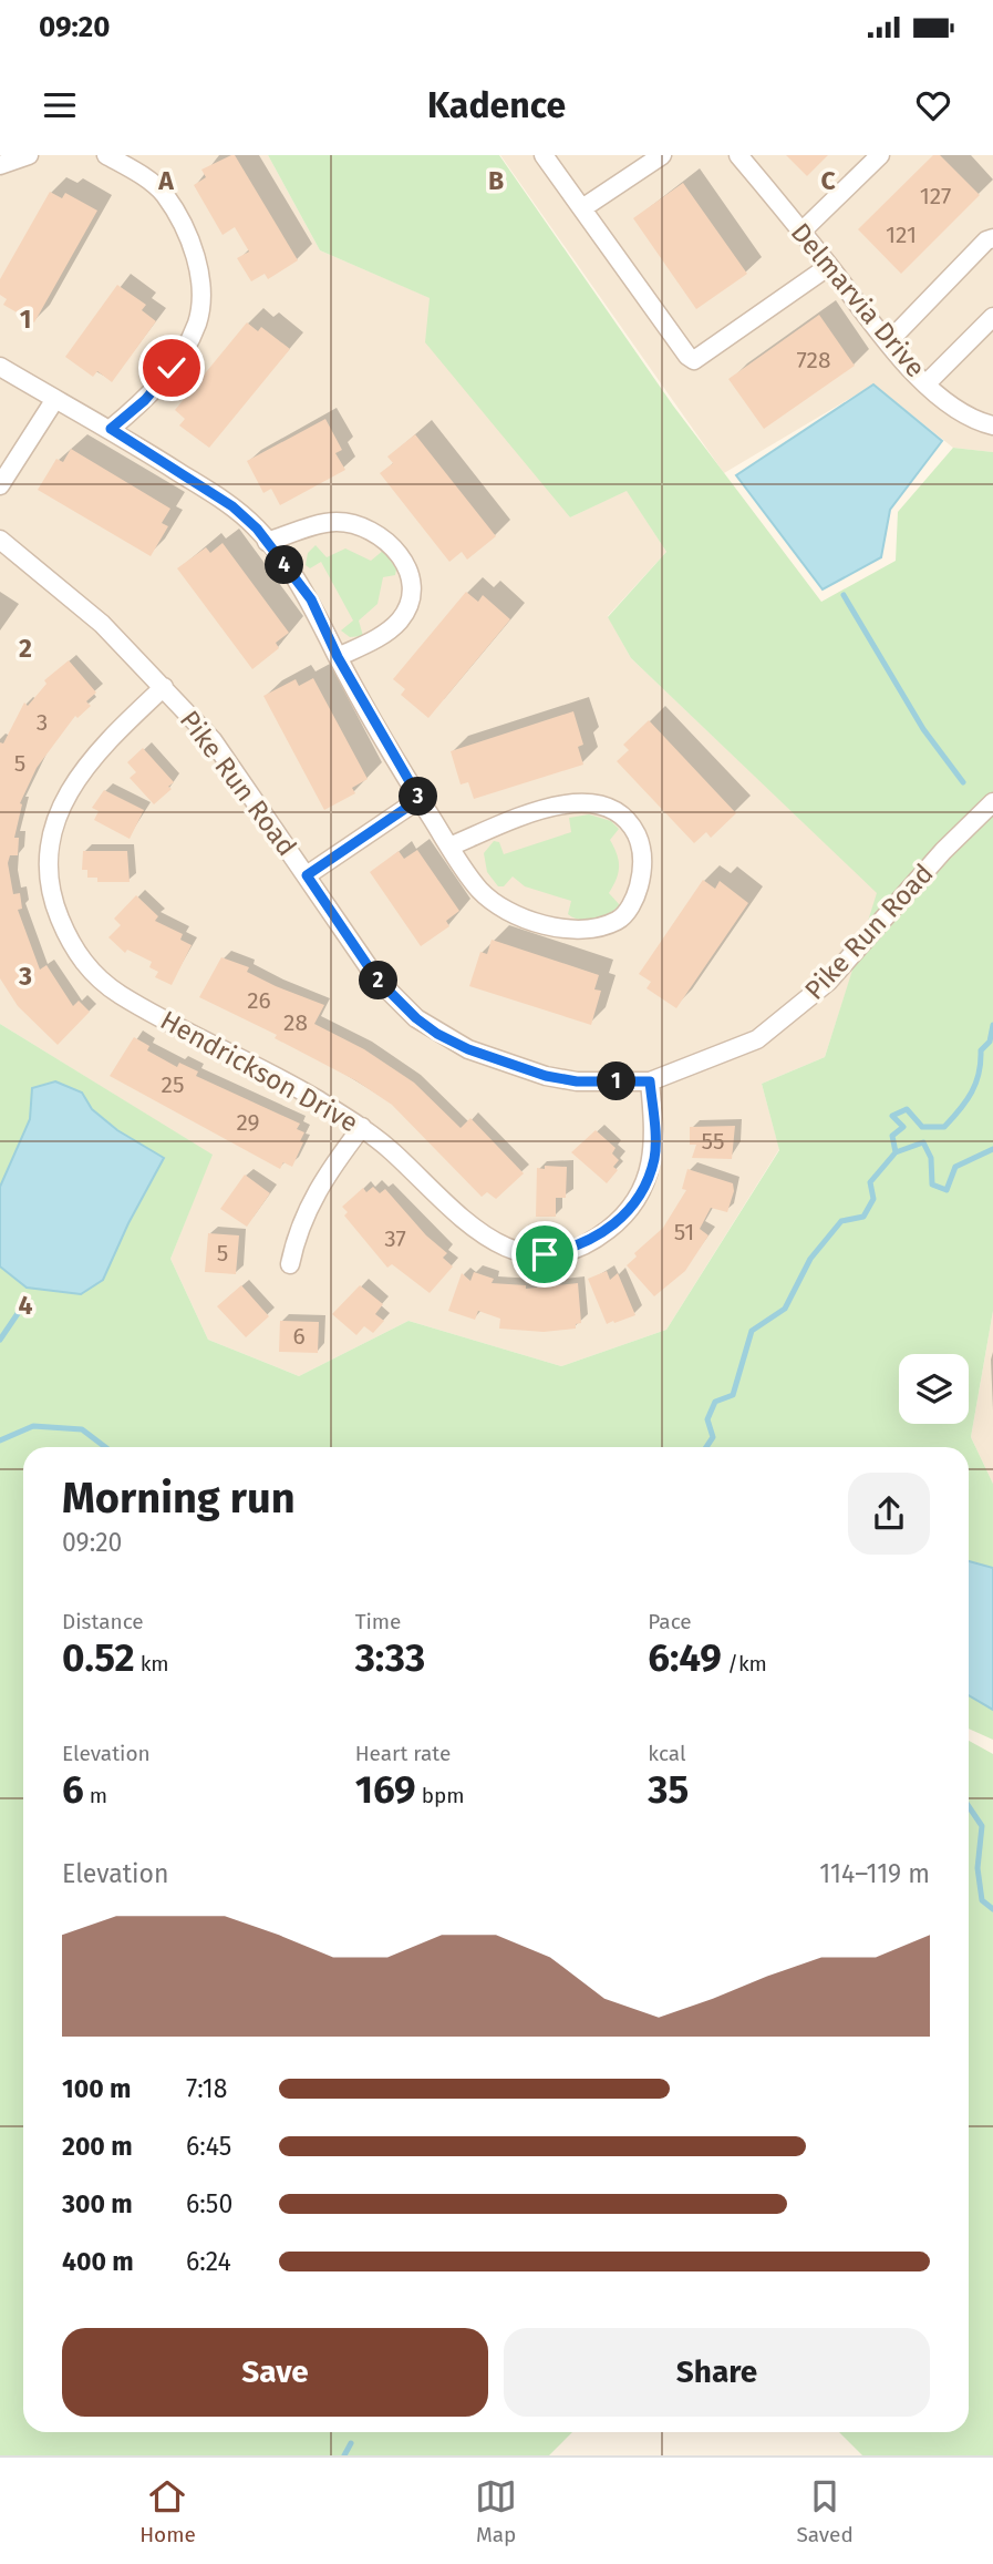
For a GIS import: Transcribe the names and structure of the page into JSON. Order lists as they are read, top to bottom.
{
  "streets": {
    "street": ["Delmarvia Drive", "Pike Run Road", "Hendrickson Drive"]
  },
  "crossings": [
    ["Pike Run Road", "Hendrickson Drive"]
  ],
  "house_numbers": [
    "127",
    "121",
    "728",
    "3",
    "5",
    "26",
    "28",
    "25",
    "29",
    "55",
    "51",
    "37",
    "5",
    "6"
  ],
  "page": {
    "status": "09:20",
    "header": "Kadence",
    "pins": [
      "4",
      "3",
      "2",
      "1"
    ],
    "heading": ["Morning run", "09:20"],
    "stats": [
      ["Distance", "0.52 km"],
      ["Time", "3:33"],
      ["Pace", "6:49 /km"],
      ["Elevation", "6 m"],
      ["Heart rate", "169 bpm"],
      ["kcal", "35"]
    ],
    "chart": ["Elevation", "114–119 m"],
    "list": [
      {
        "name": "100 m",
        "note": "7:18"
      },
      {
        "name": "200 m",
        "note": "6:45"
      },
      {
        "name": "300 m",
        "note": "6:50"
      },
      {
        "name": "400 m",
        "note": "6:24"
      }
    ],
    "buttons": ["Save", "Share"],
    "tabs": ["Home", "Map", "Saved"]
  },
  "grid": {
    "columns": ["A", "B", "C"],
    "rows": [
      "1",
      "2",
      "3",
      "4"
    ]
  }
}
